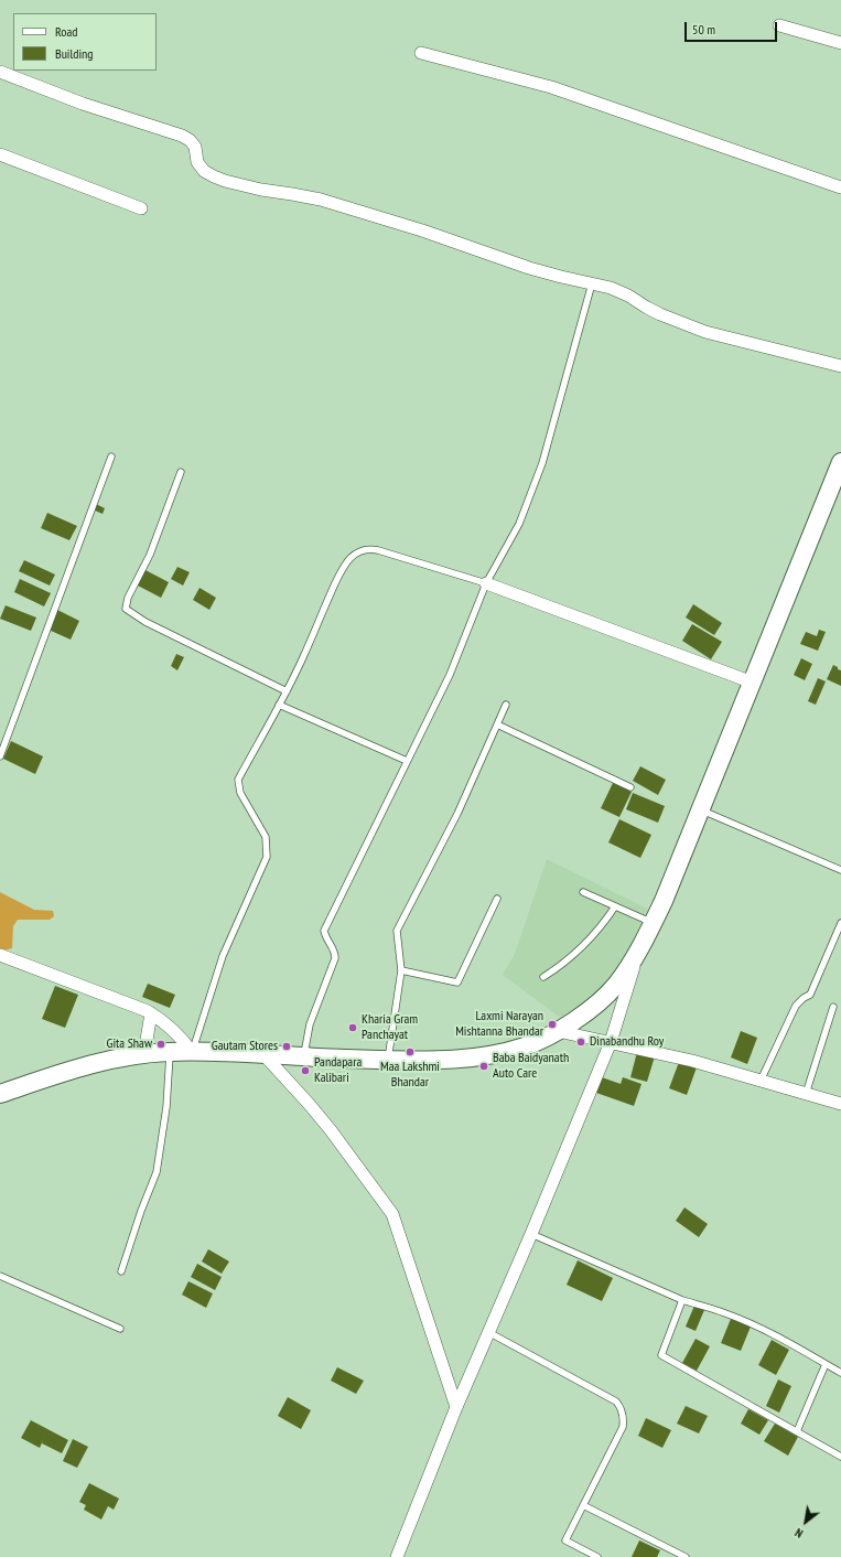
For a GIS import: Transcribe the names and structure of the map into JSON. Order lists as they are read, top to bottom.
{
  "places": [
    "Laxmi Narayan Mishtanna Bhandar",
    "Kharia Gram Panchayat",
    "Dinabandhu Roy",
    "Gita Shaw",
    "Gautam Stores",
    "Maa Lakshmi Bhandar",
    "Baba Baidyanath Auto Care",
    "Pandapara Kalibari"
  ],
  "legend": ["Road", "Building"],
  "scale_bar": "50 m",
  "north": "bottom left"
}
